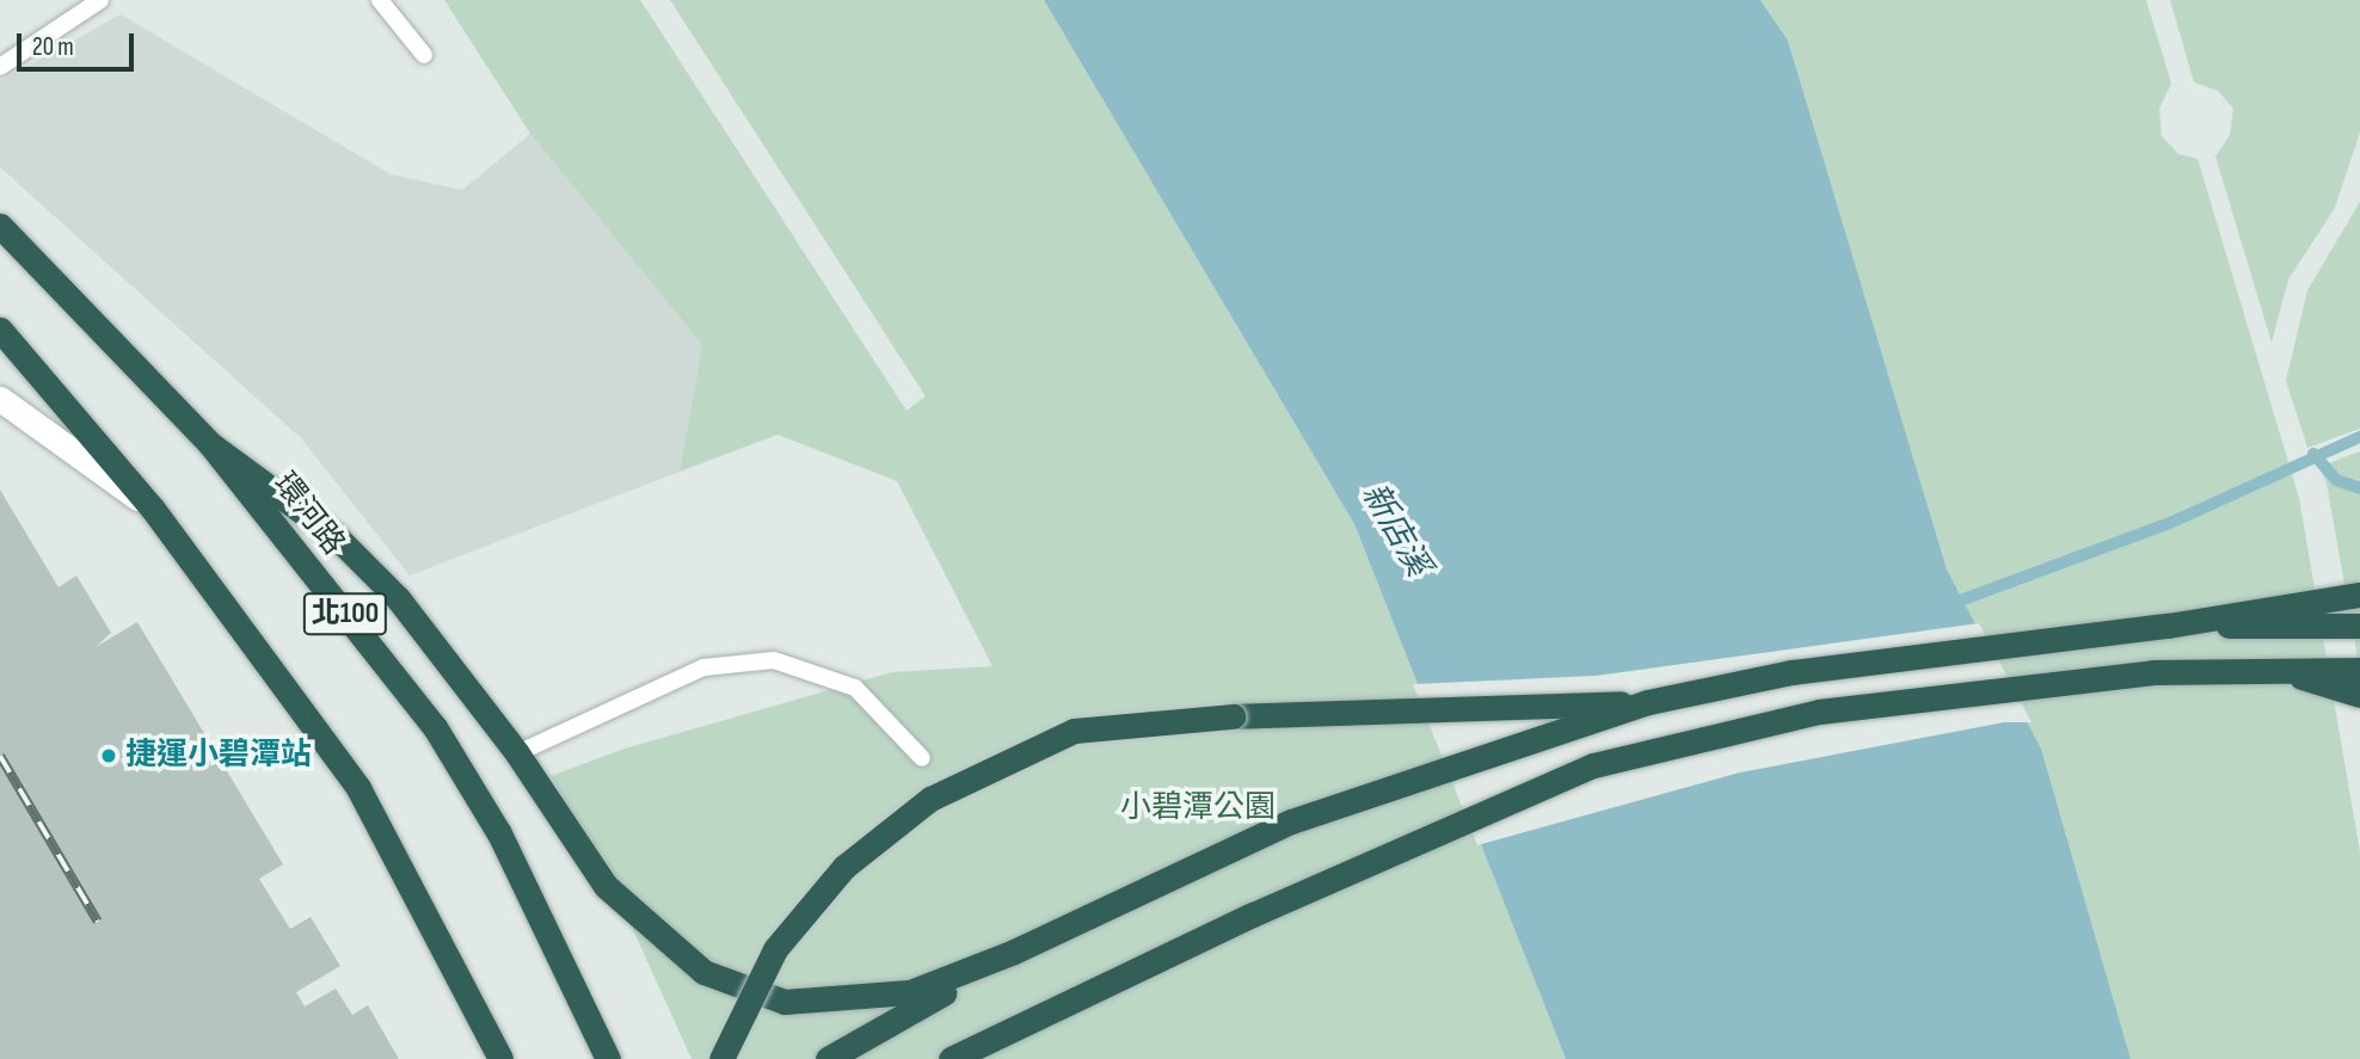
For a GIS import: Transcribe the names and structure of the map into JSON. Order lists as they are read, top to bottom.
{
  "streets": {
    "highway": ["環河路", "北100"]
  },
  "water": ["新店溪"],
  "parks": ["小碧潭公園"],
  "places": ["捷運小碧潭站"],
  "scale_bar": "20 m"
}
